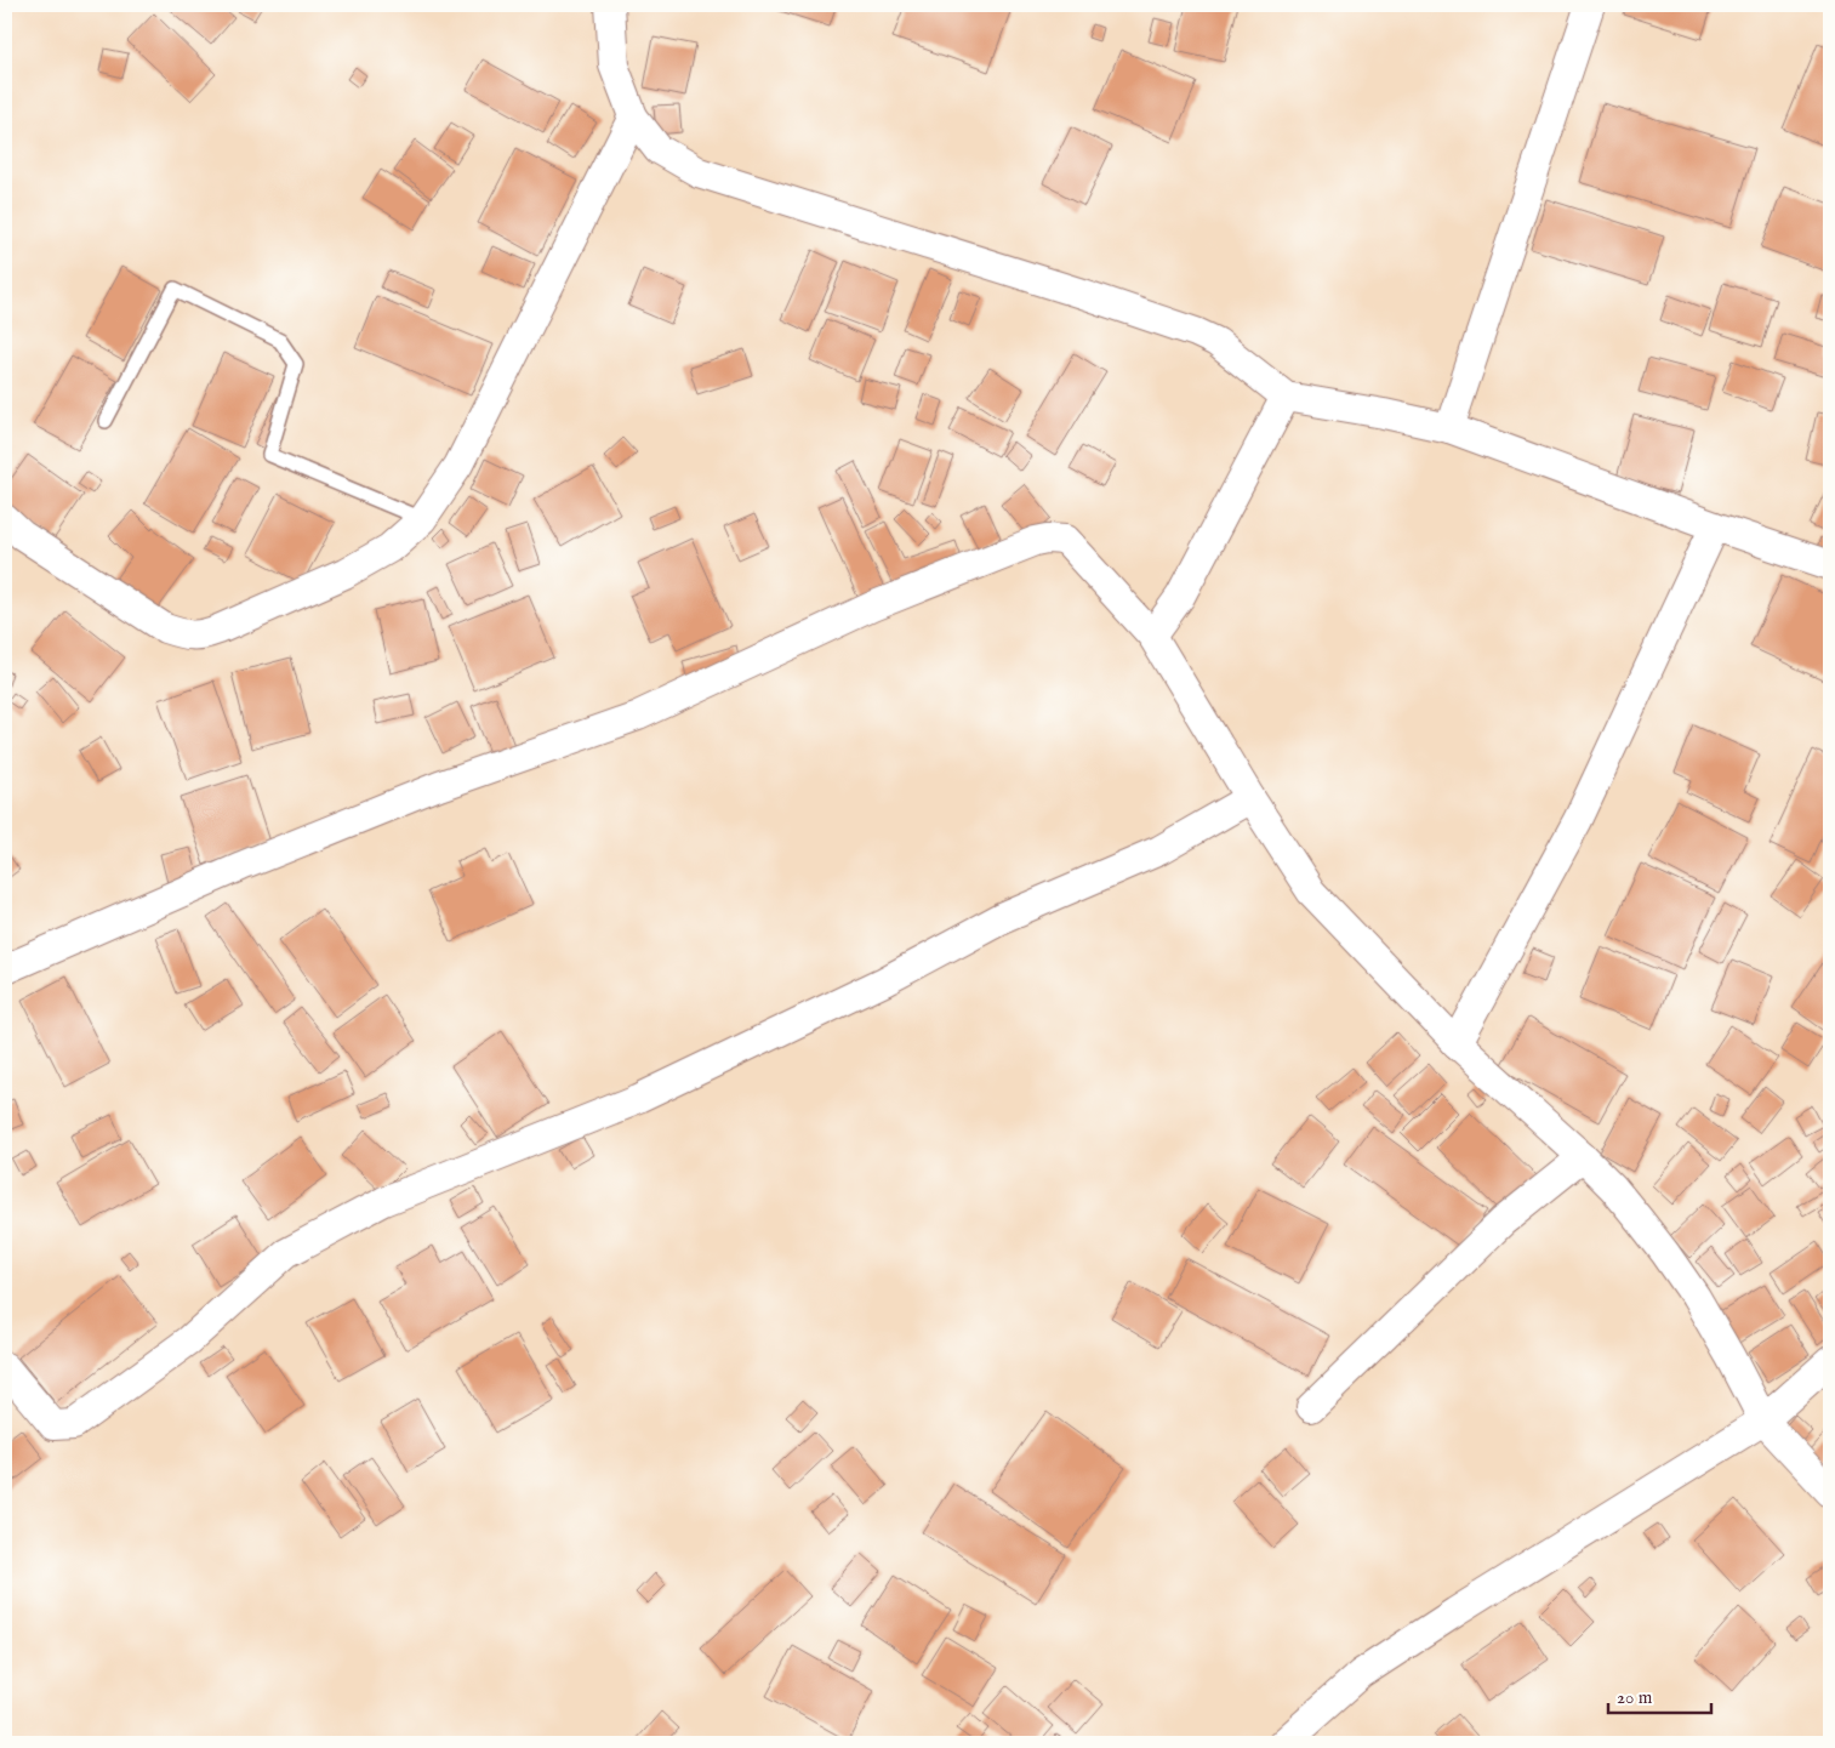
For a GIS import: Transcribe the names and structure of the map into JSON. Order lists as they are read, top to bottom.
{
  "scale_bar": "20 m"
}
